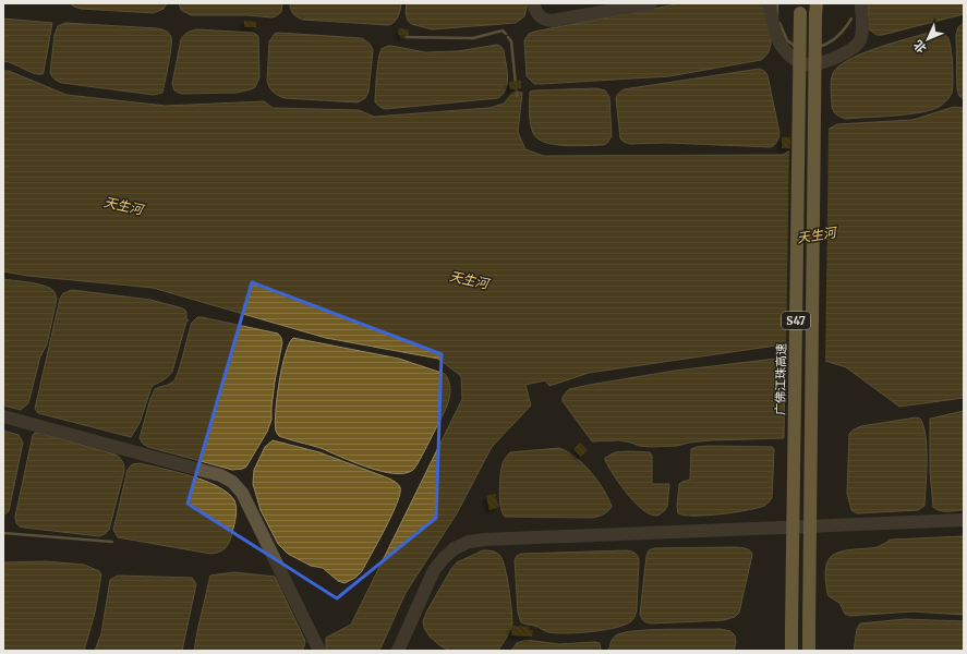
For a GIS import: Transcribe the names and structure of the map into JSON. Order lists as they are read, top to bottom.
{
  "streets": {
    "highway": ["S47", "广佛江珠高速"]
  },
  "water": ["天生河"],
  "north": "bottom left"
}
